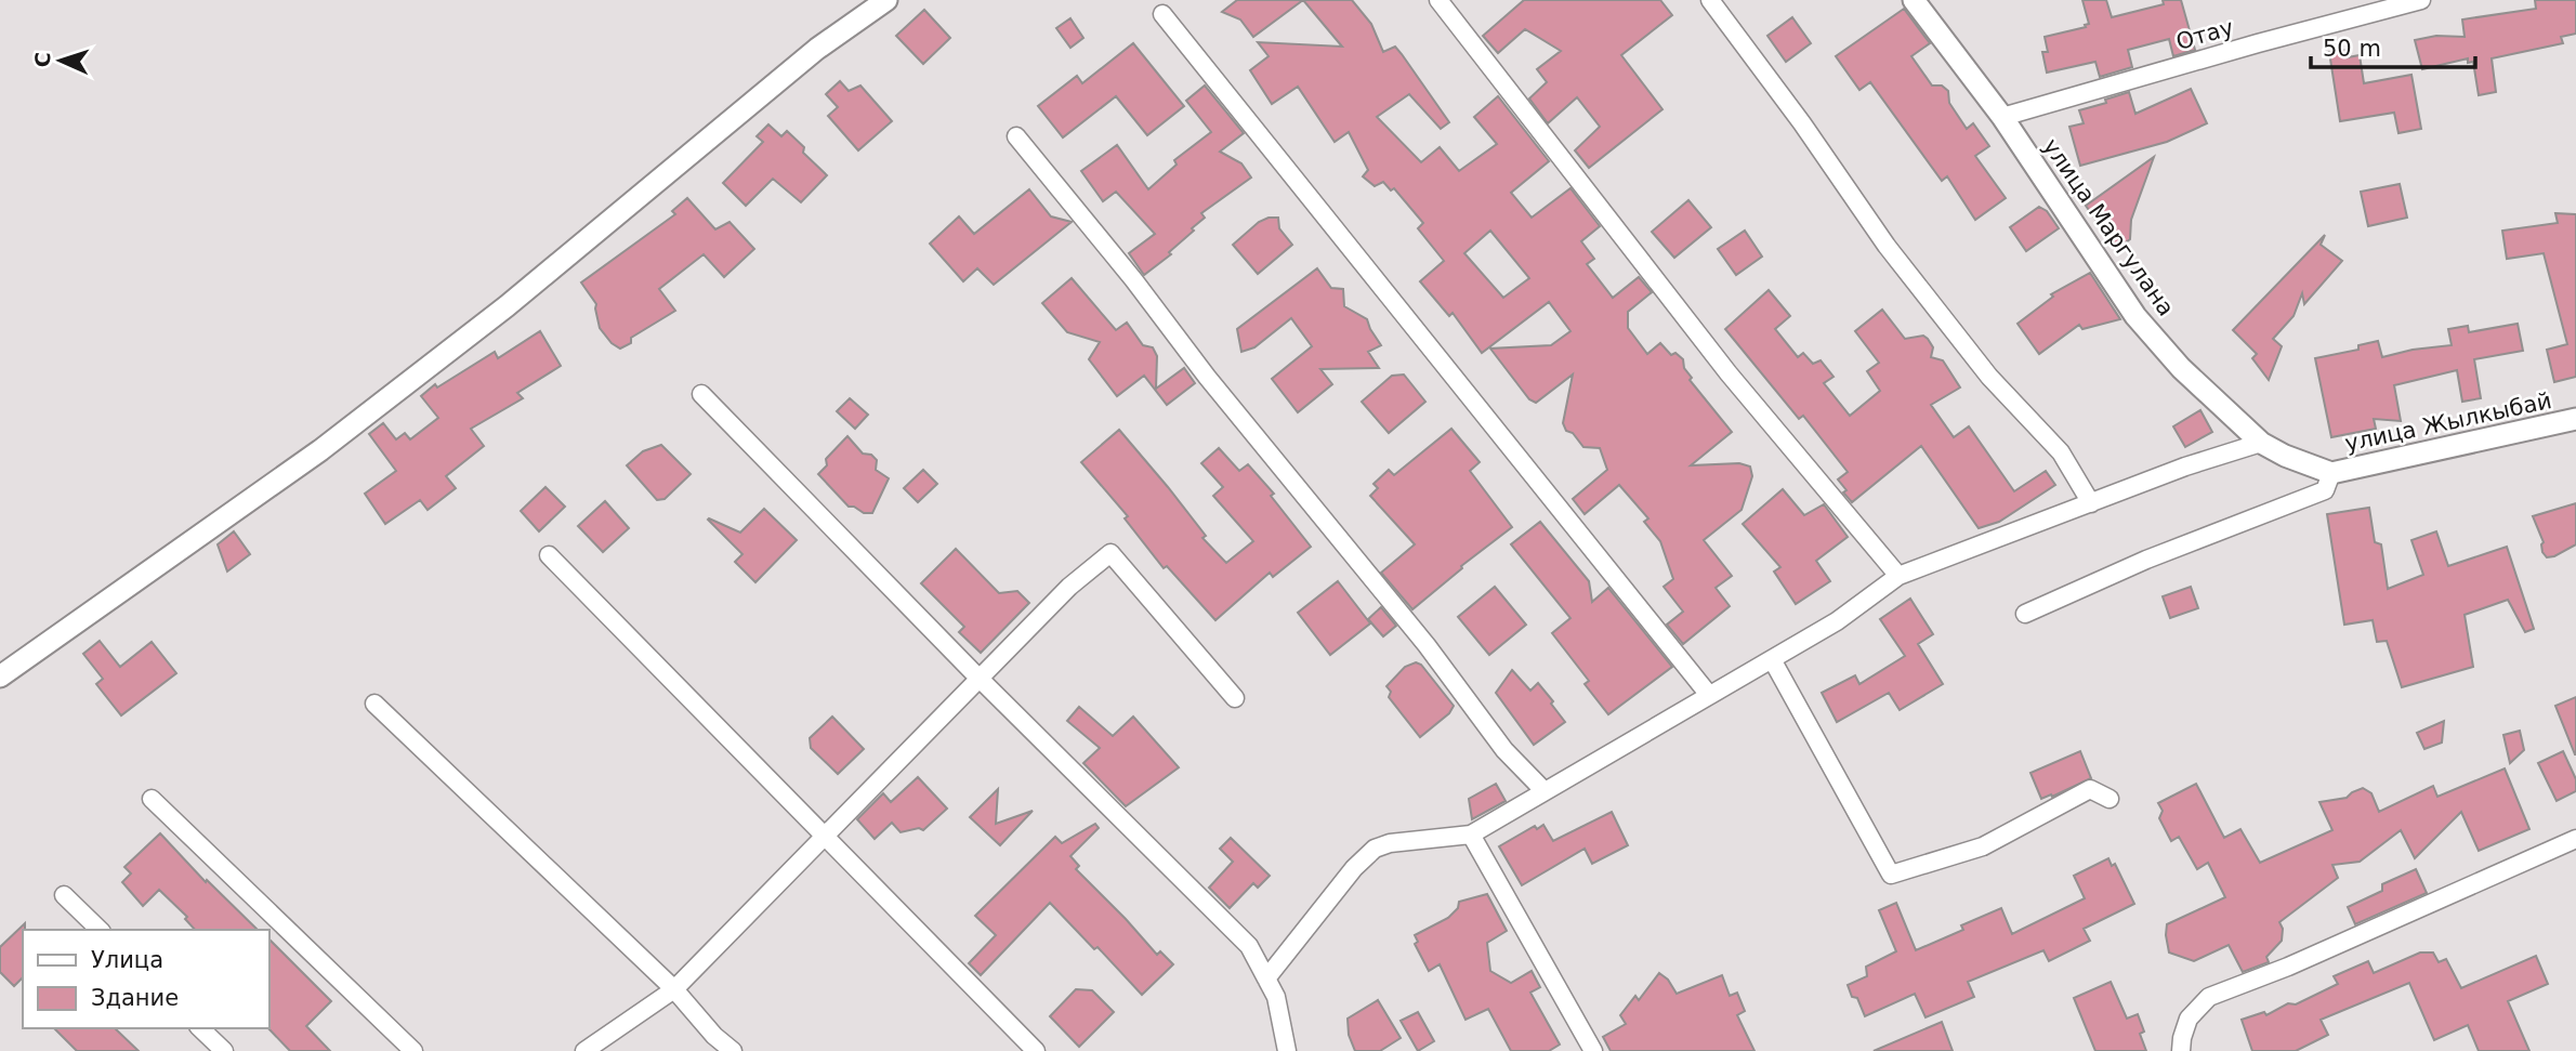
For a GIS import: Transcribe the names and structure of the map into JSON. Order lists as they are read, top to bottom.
{
  "streets": {
    "street": ["Отау", "улица Маргулана", "улица Жылкыбай"]
  },
  "crossings": [
    ["Отау", "улица Маргулана"],
    ["улица Маргулана", "улица Жылкыбай"]
  ],
  "legend": ["Улица", "Здание"],
  "scale_bar": "50 m",
  "north": "left"
}
